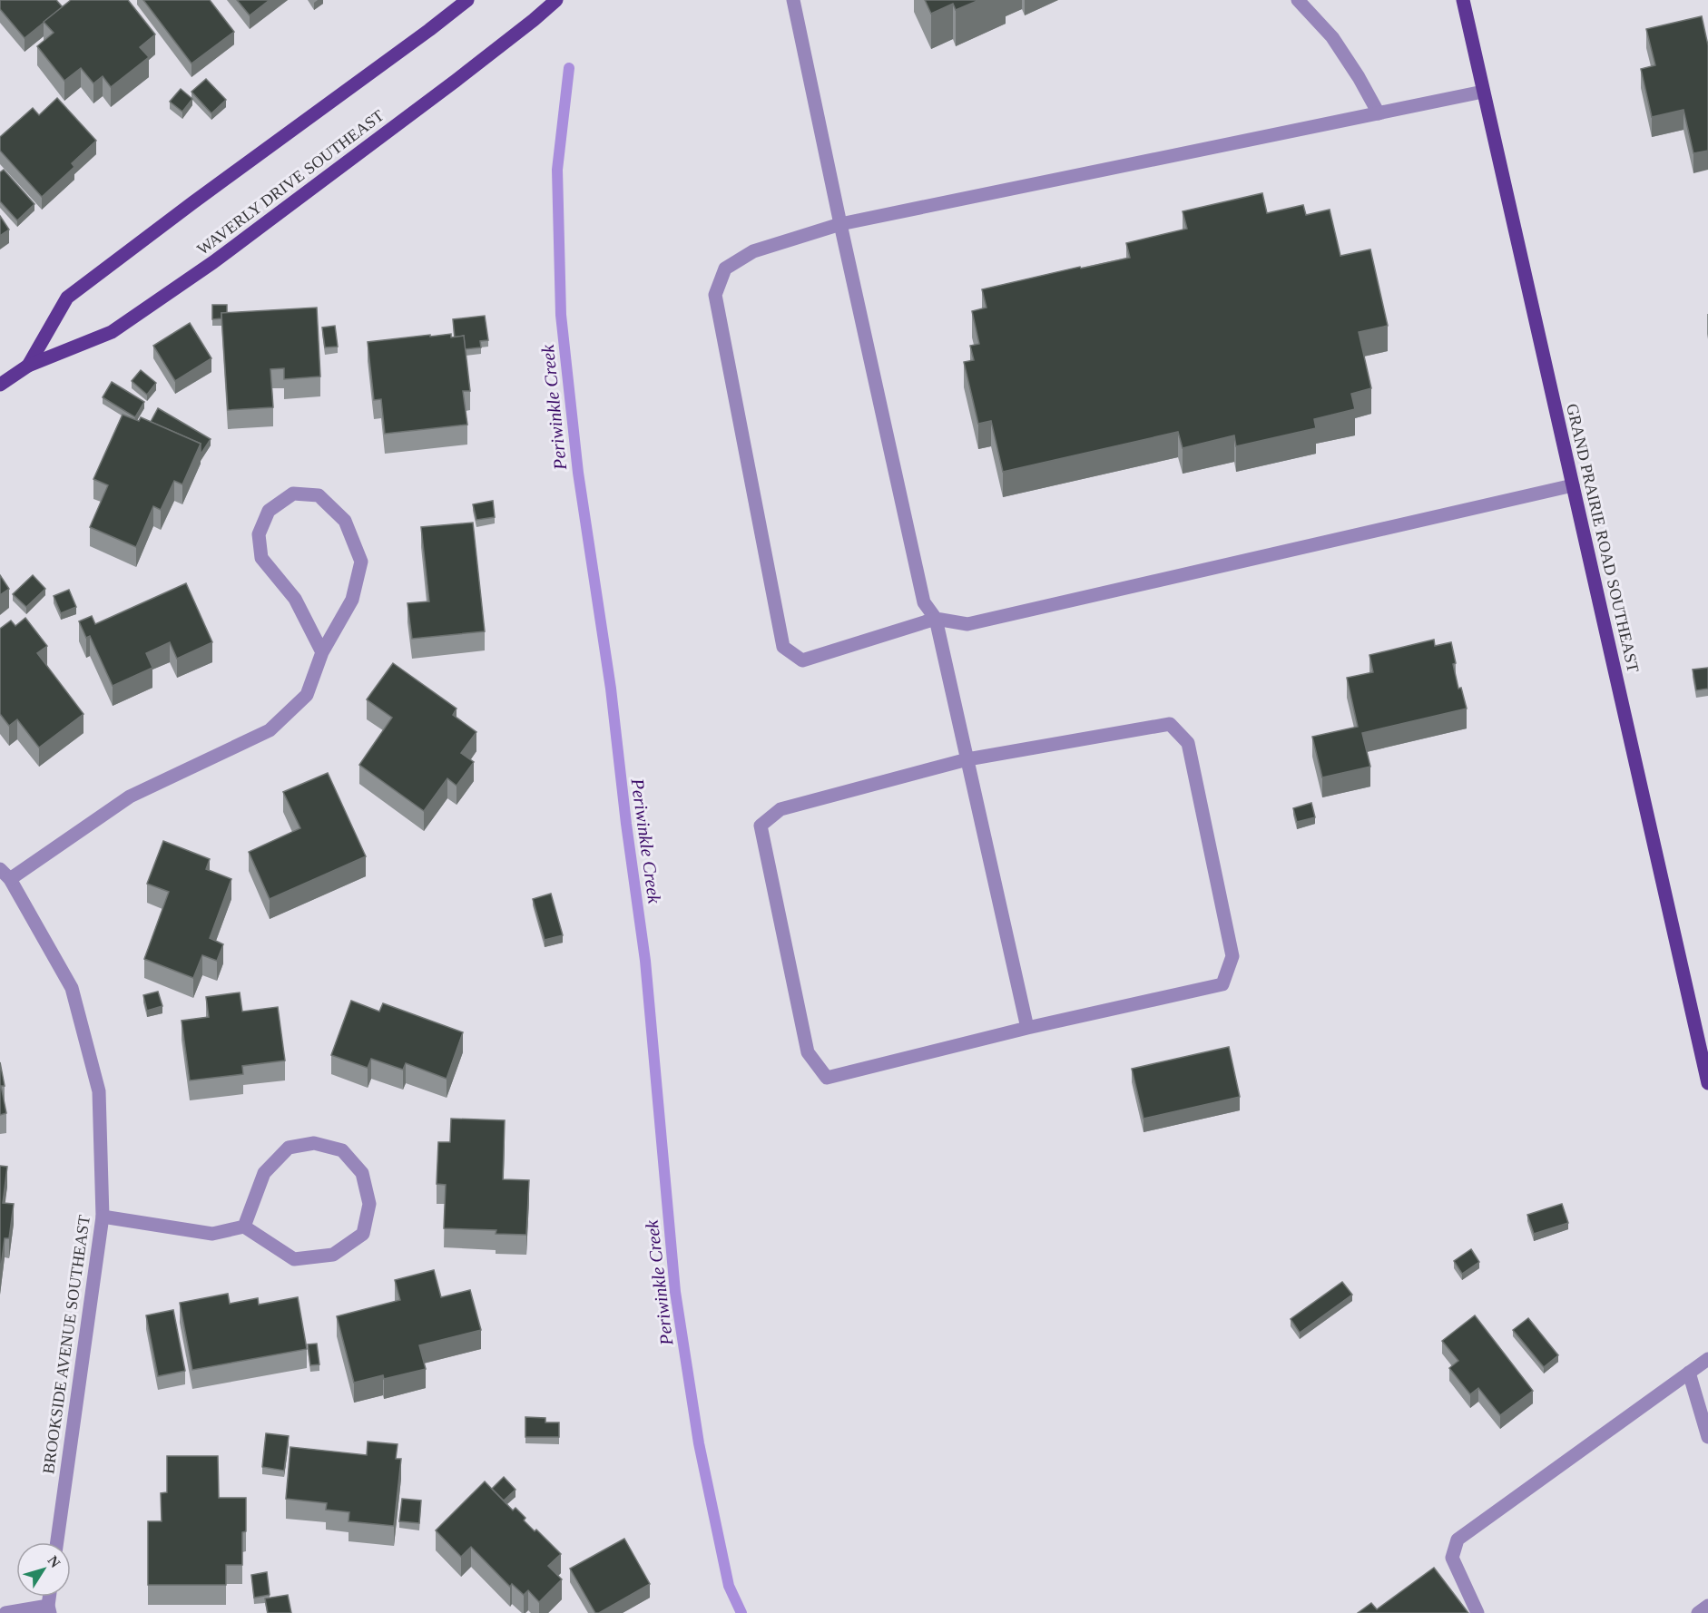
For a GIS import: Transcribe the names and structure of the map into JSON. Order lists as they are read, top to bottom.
{
  "streets": {
    "main road": ["WAVERLY DRIVE SOUTHEAST", "GRAND PRAIRIE ROAD SOUTHEAST"],
    "street": ["BROOKSIDE AVENUE SOUTHEAST"]
  },
  "water": ["Periwinkle Creek"],
  "north": "top right"
}
